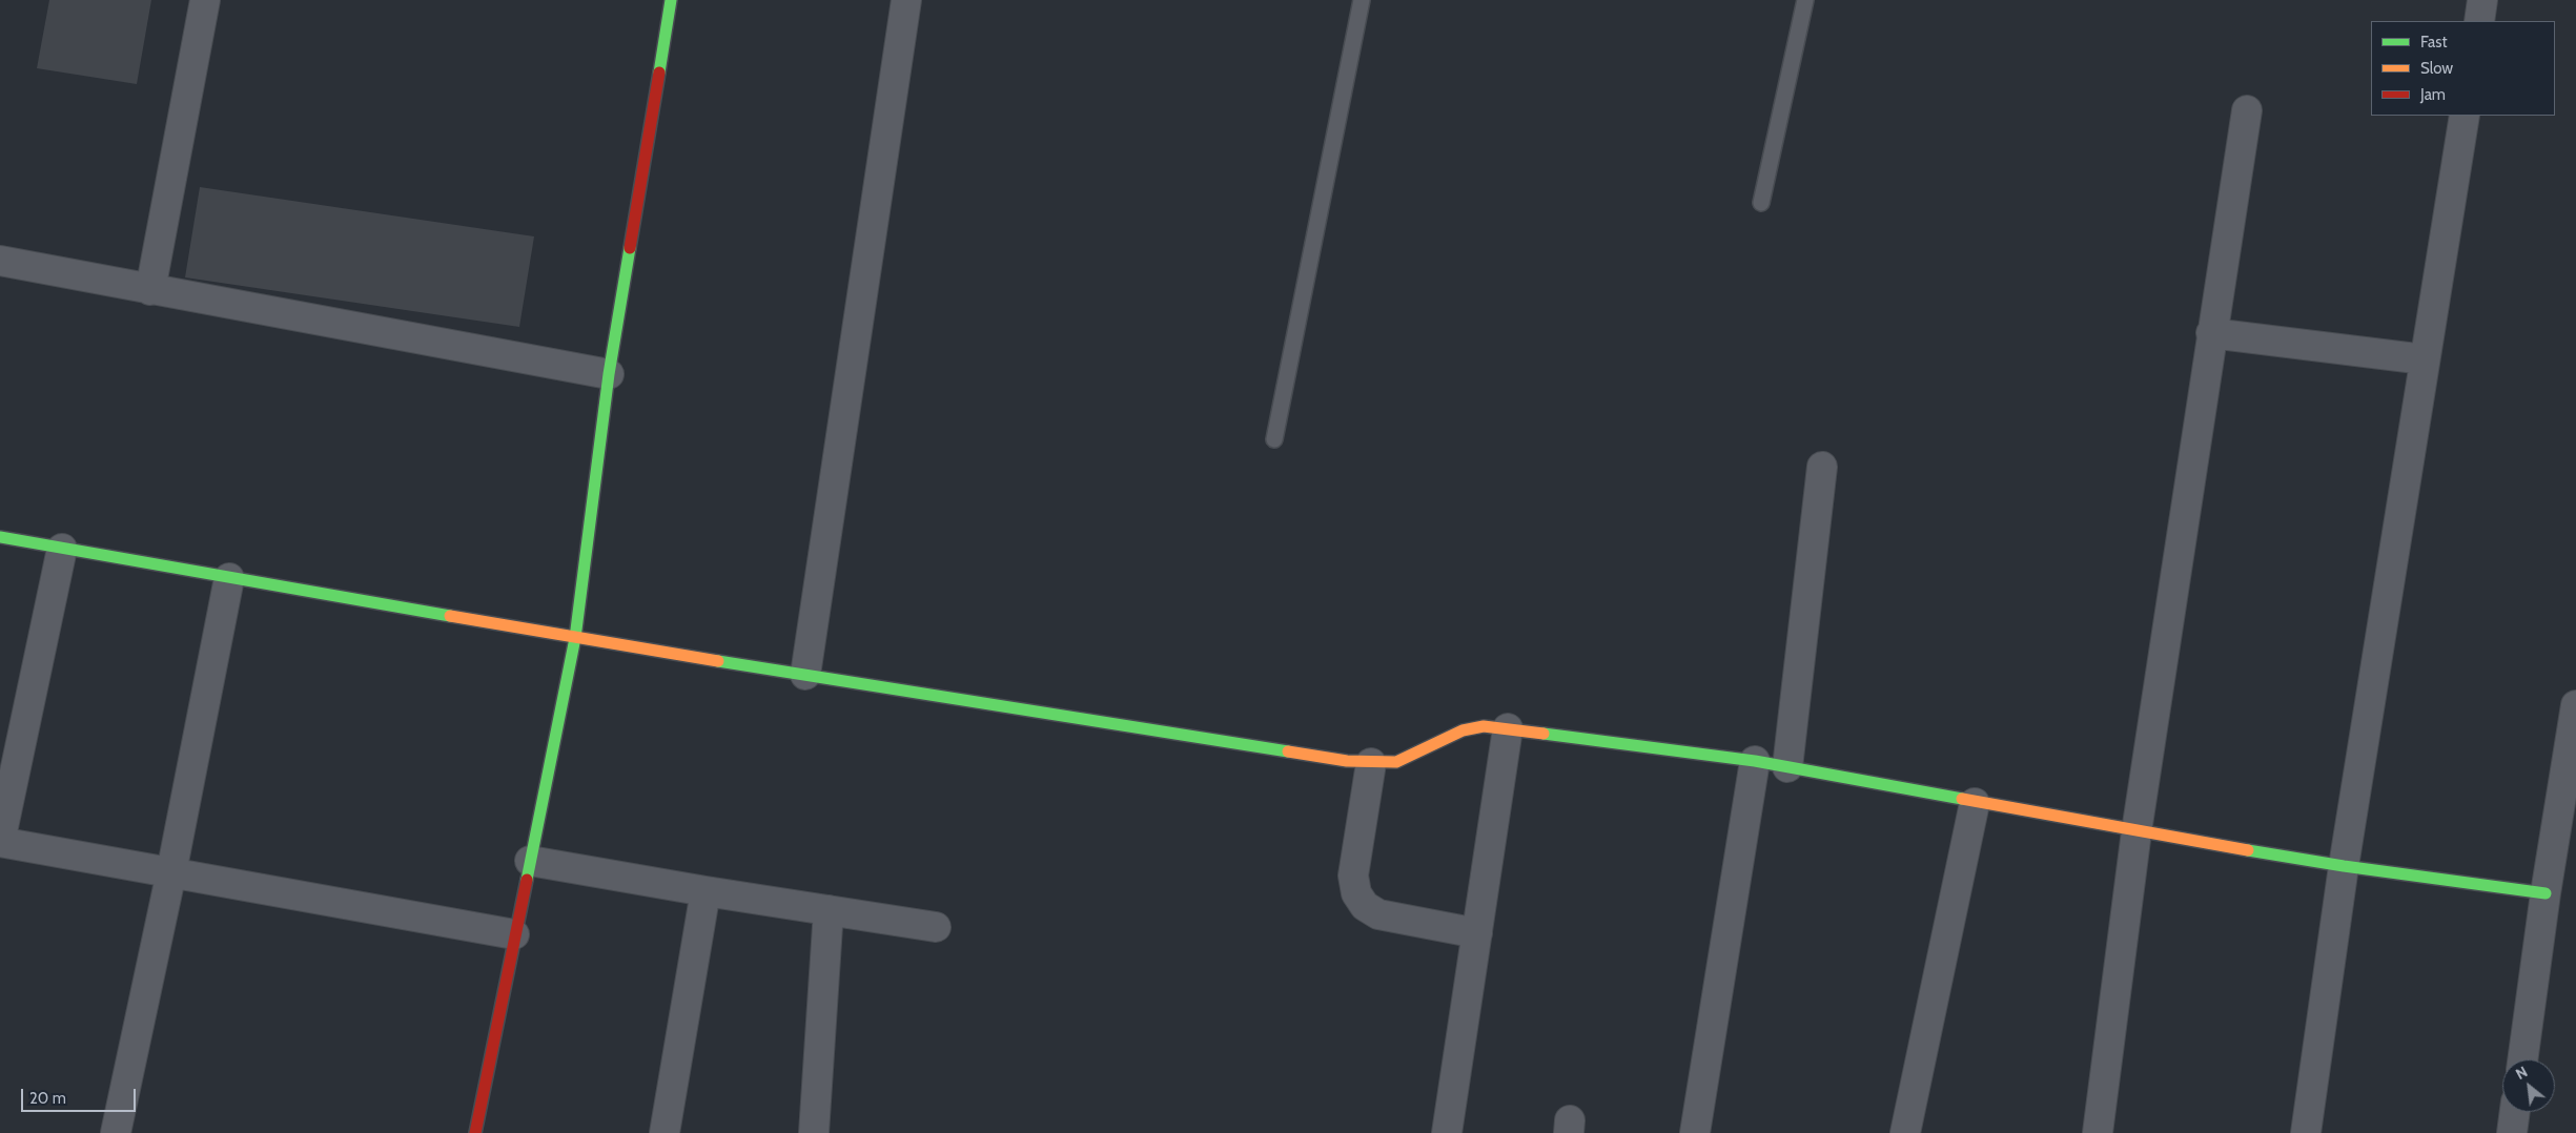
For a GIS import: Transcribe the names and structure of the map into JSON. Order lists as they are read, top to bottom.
{
  "legend": ["Fast", "Slow", "Jam"],
  "scale_bar": "20 m",
  "north": "top left"
}
